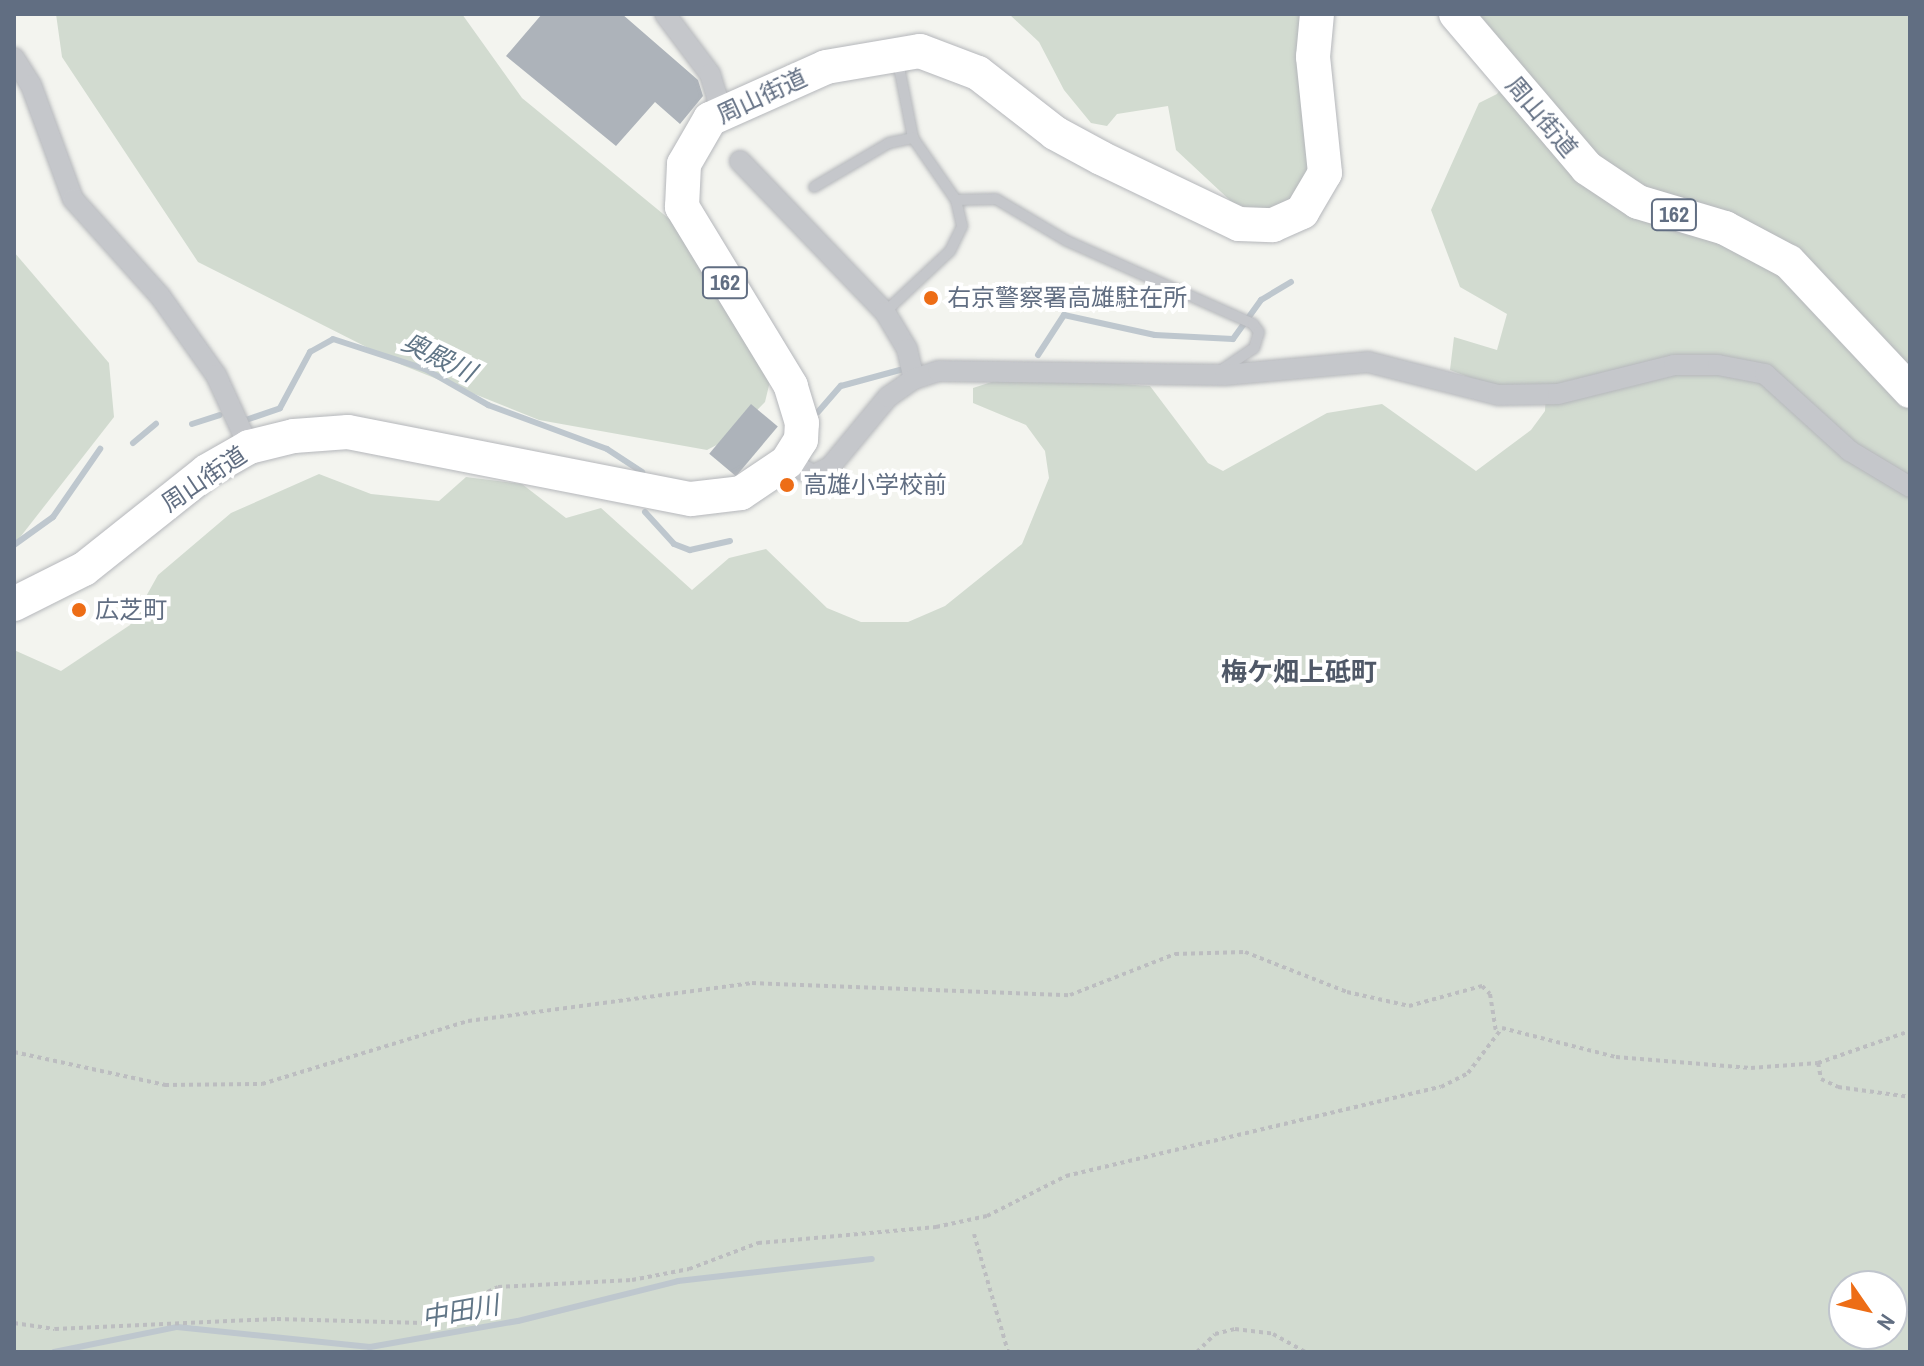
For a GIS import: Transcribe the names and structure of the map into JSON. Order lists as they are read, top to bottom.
{
  "streets": {
    "highway": ["周山街道", "162"]
  },
  "districts": ["梅ケ畑上砥町"],
  "water": ["奥殿川", "中田川"],
  "places": ["右京警察署高雄駐在所", "高雄小学校前", "広芝町"],
  "north": "bottom right"
}
